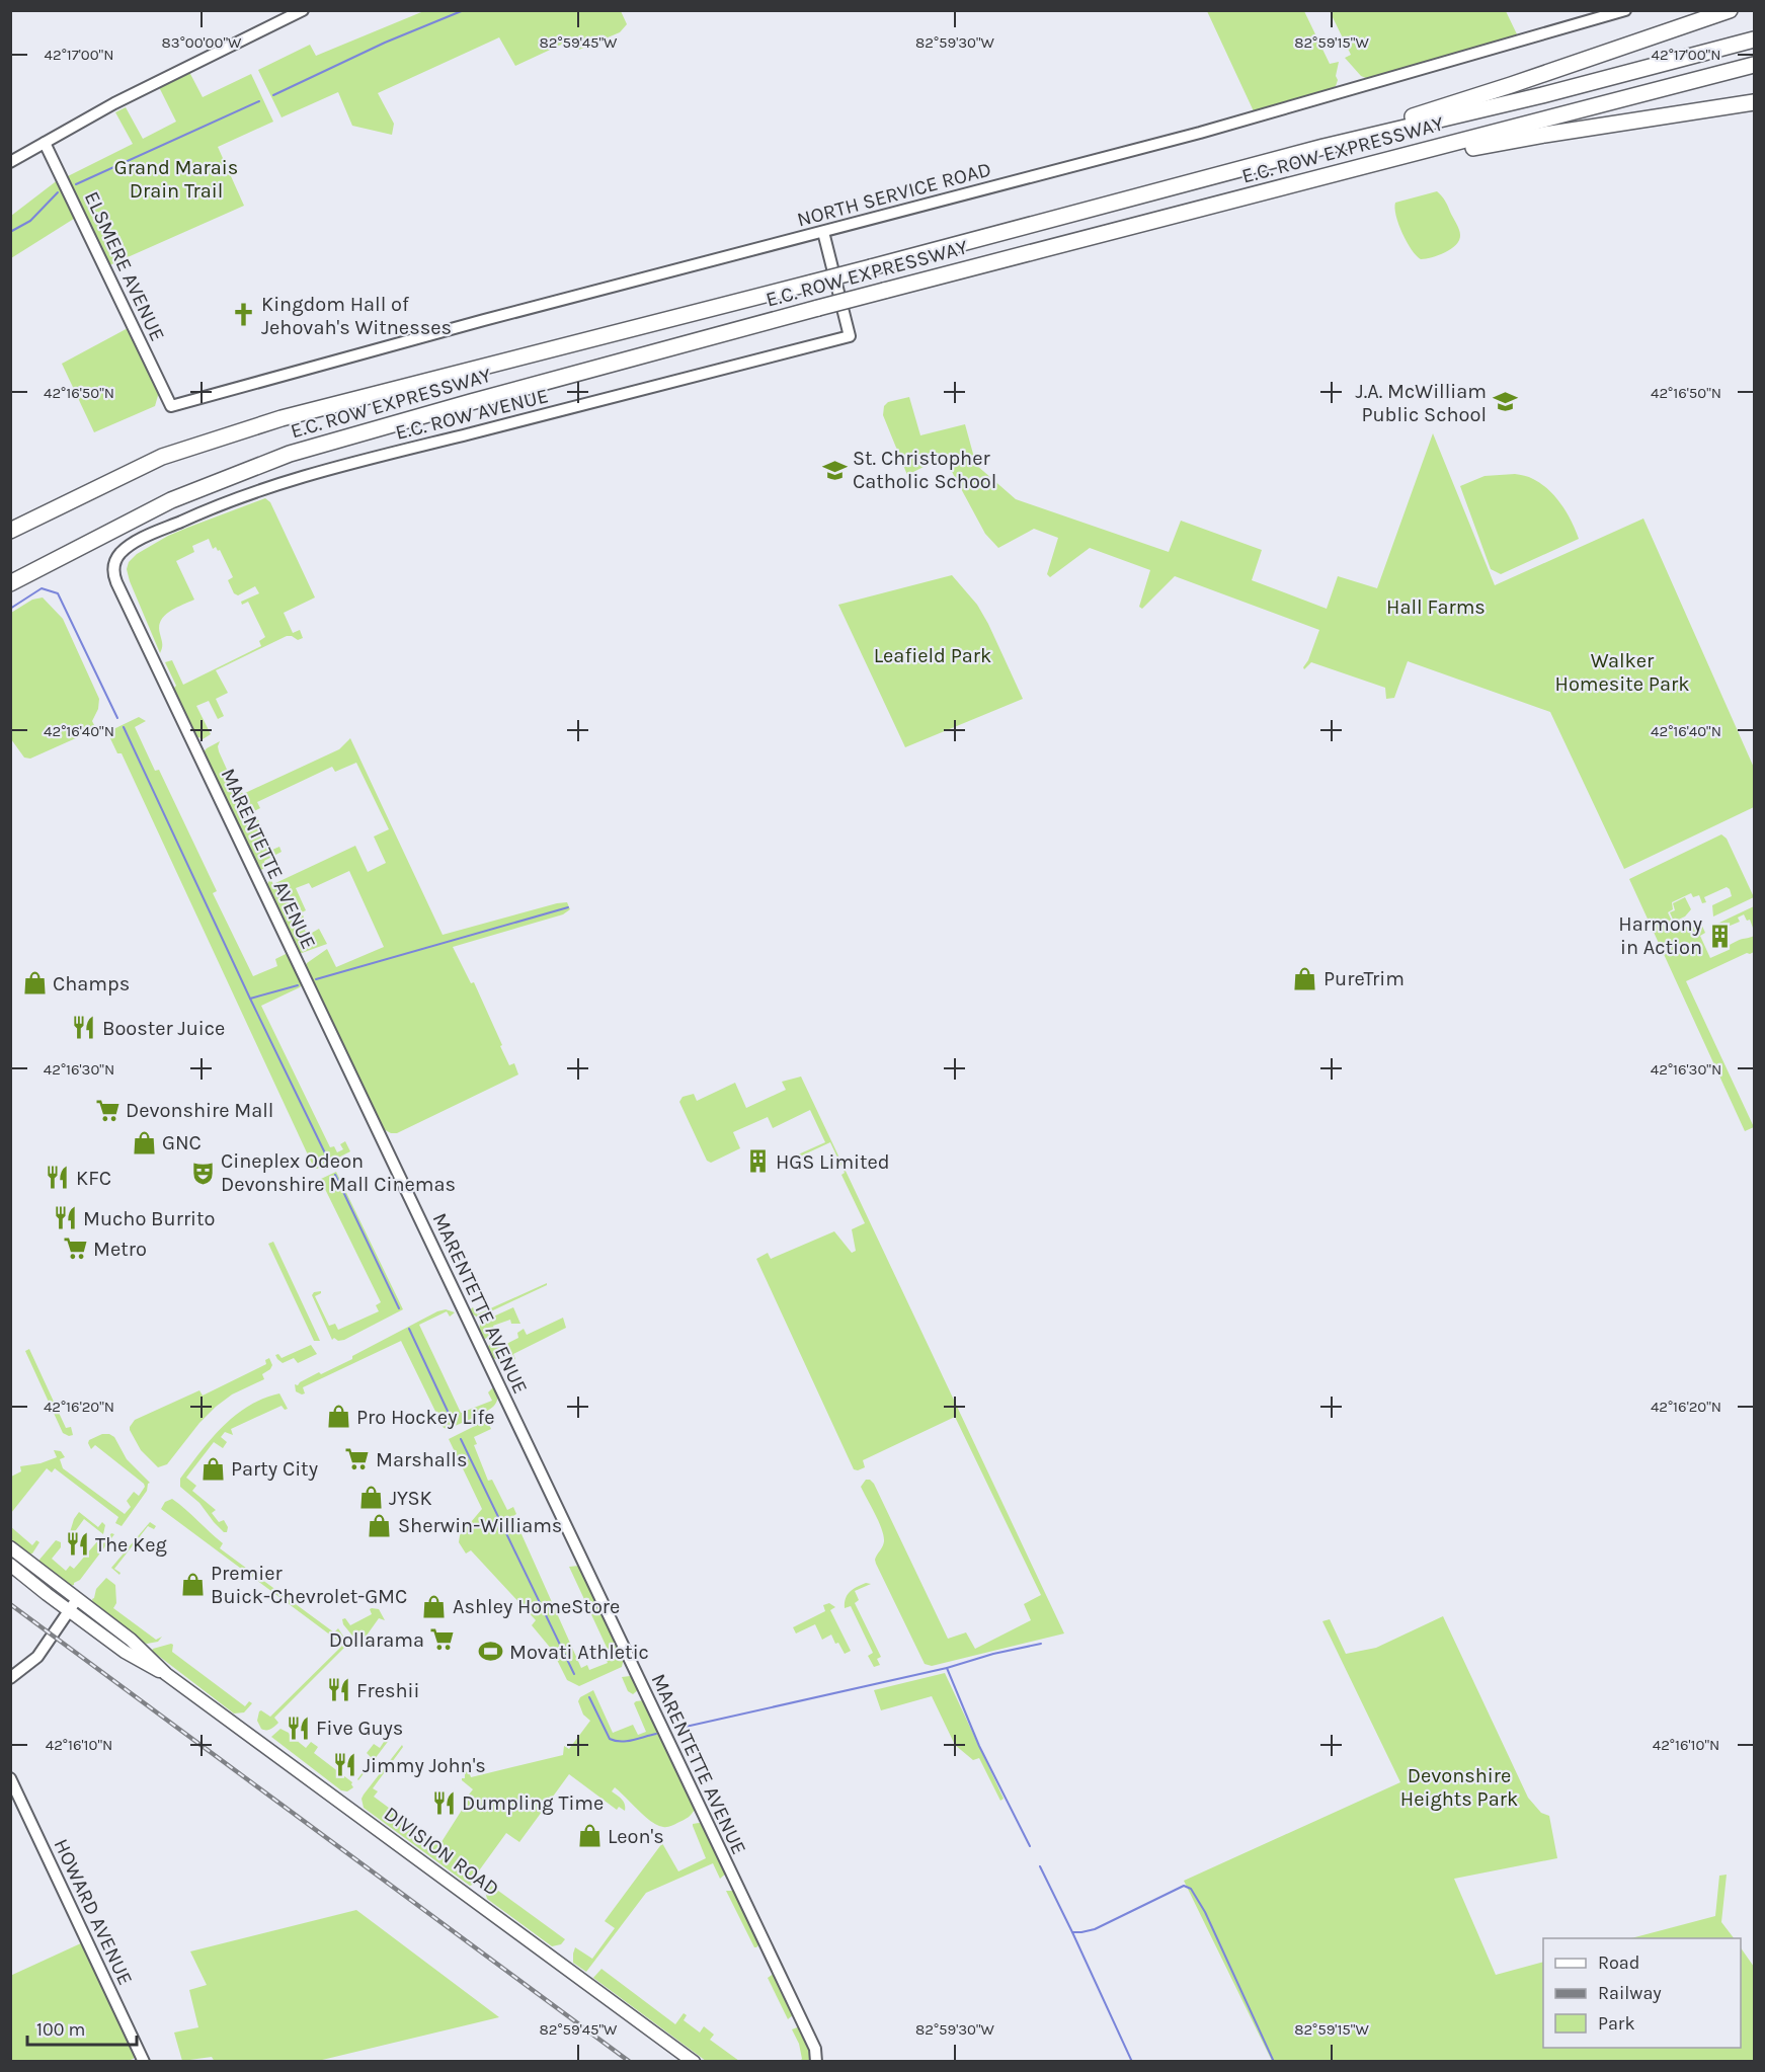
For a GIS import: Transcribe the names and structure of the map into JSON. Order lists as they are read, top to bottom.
{
  "streets": {
    "highway": ["E.C. ROW EXPRESSWAY"],
    "main road": ["DIVISION ROAD"],
    "street": [
      "NORTH SERVICE ROAD",
      "ELSMERE AVENUE",
      "E.C. ROW AVENUE",
      "MARENTETTE AVENUE",
      "HOWARD AVENUE"
    ]
  },
  "crossings": [
    ["NORTH SERVICE ROAD", "ELSMERE AVENUE"],
    ["NORTH SERVICE ROAD", "E.C. ROW AVENUE"],
    ["E.C. ROW AVENUE", "MARENTETTE AVENUE"]
  ],
  "parks": [
    "Grand Marais Drain Trail",
    "Hall Farms",
    "Leafield Park",
    "Walker Homesite Park",
    "Devonshire Heights Park"
  ],
  "places": {
    "church": ["Kingdom Hall of Jehovah's Witnesses"],
    "school or university": ["J.A. McWilliam Public School", "St. Christopher Catholic School"],
    "building": ["Harmony in Action", "HGS Limited"],
    "shop": [
      "PureTrim",
      "Champs",
      "GNC",
      "Pro Hockey Life",
      "Party City",
      "JYSK",
      "Sherwin-Williams",
      "Premier Buick-Chevrolet-GMC",
      "Ashley HomeStore",
      "Leon's"
    ],
    "restaurant": [
      "Booster Juice",
      "KFC",
      "Mucho Burrito",
      "The Keg",
      "Freshii",
      "Five Guys",
      "Jimmy John's",
      "Dumpling Time"
    ],
    "supermarket": [
      "Devonshire Mall",
      "Metro",
      "Marshalls",
      "Dollarama"
    ],
    "theatre": ["Cineplex Odeon Devonshire Mall Cinemas"],
    "sports": ["Movati Athletic"]
  },
  "legend": ["Road", "Railway", "Park"],
  "scale_bar": "100 m",
  "coordinates": [
    "83°00'00\"W",
    "82°59'45\"W",
    "82°59'30\"W",
    "82°59'15\"W",
    "42°17'00\"N",
    "42°16'50\"N",
    "42°16'40\"N",
    "42°16'30\"N",
    "42°16'20\"N",
    "42°16'10\"N"
  ]
}
